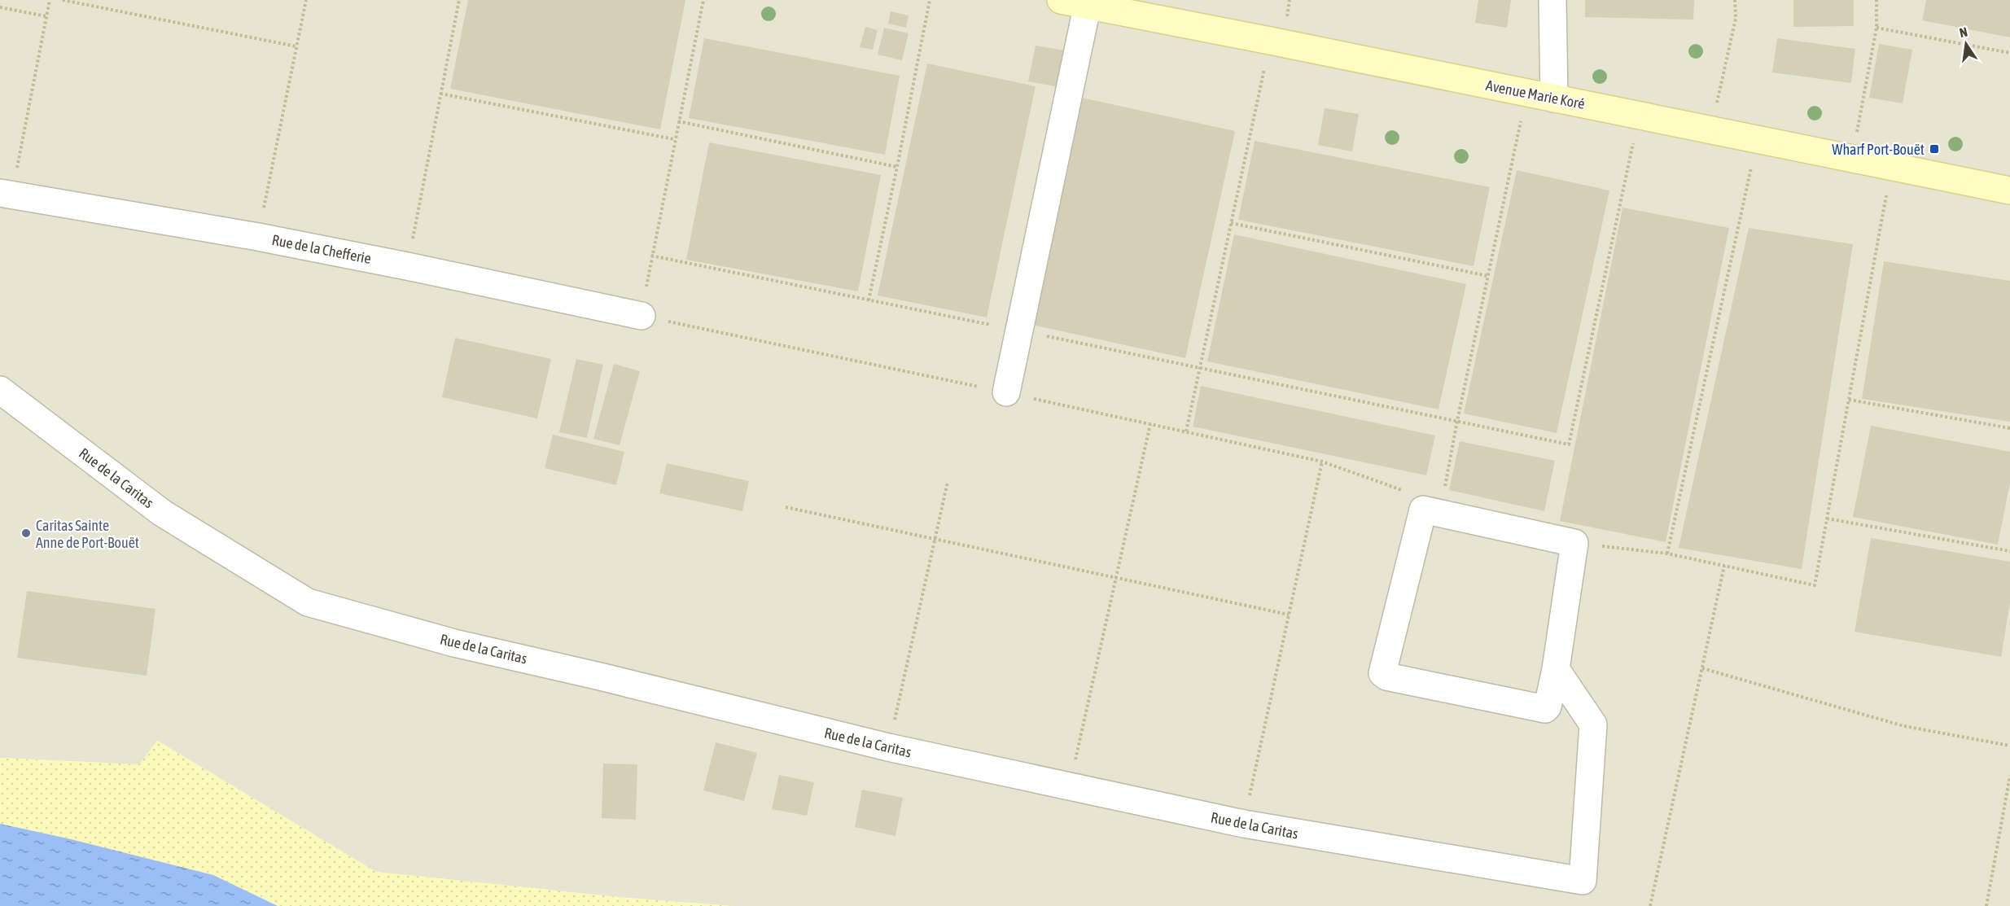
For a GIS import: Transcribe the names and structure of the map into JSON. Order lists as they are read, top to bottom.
{
  "streets": {
    "main road": ["Avenue Marie Koré"],
    "street": ["Rue de la Chefferie", "Rue de la Caritas"]
  },
  "places": {
    "transit": ["Wharf Port-Bouët"],
    "other": ["Caritas Sainte Anne de Port-Bouët"]
  },
  "north": "top"
}
